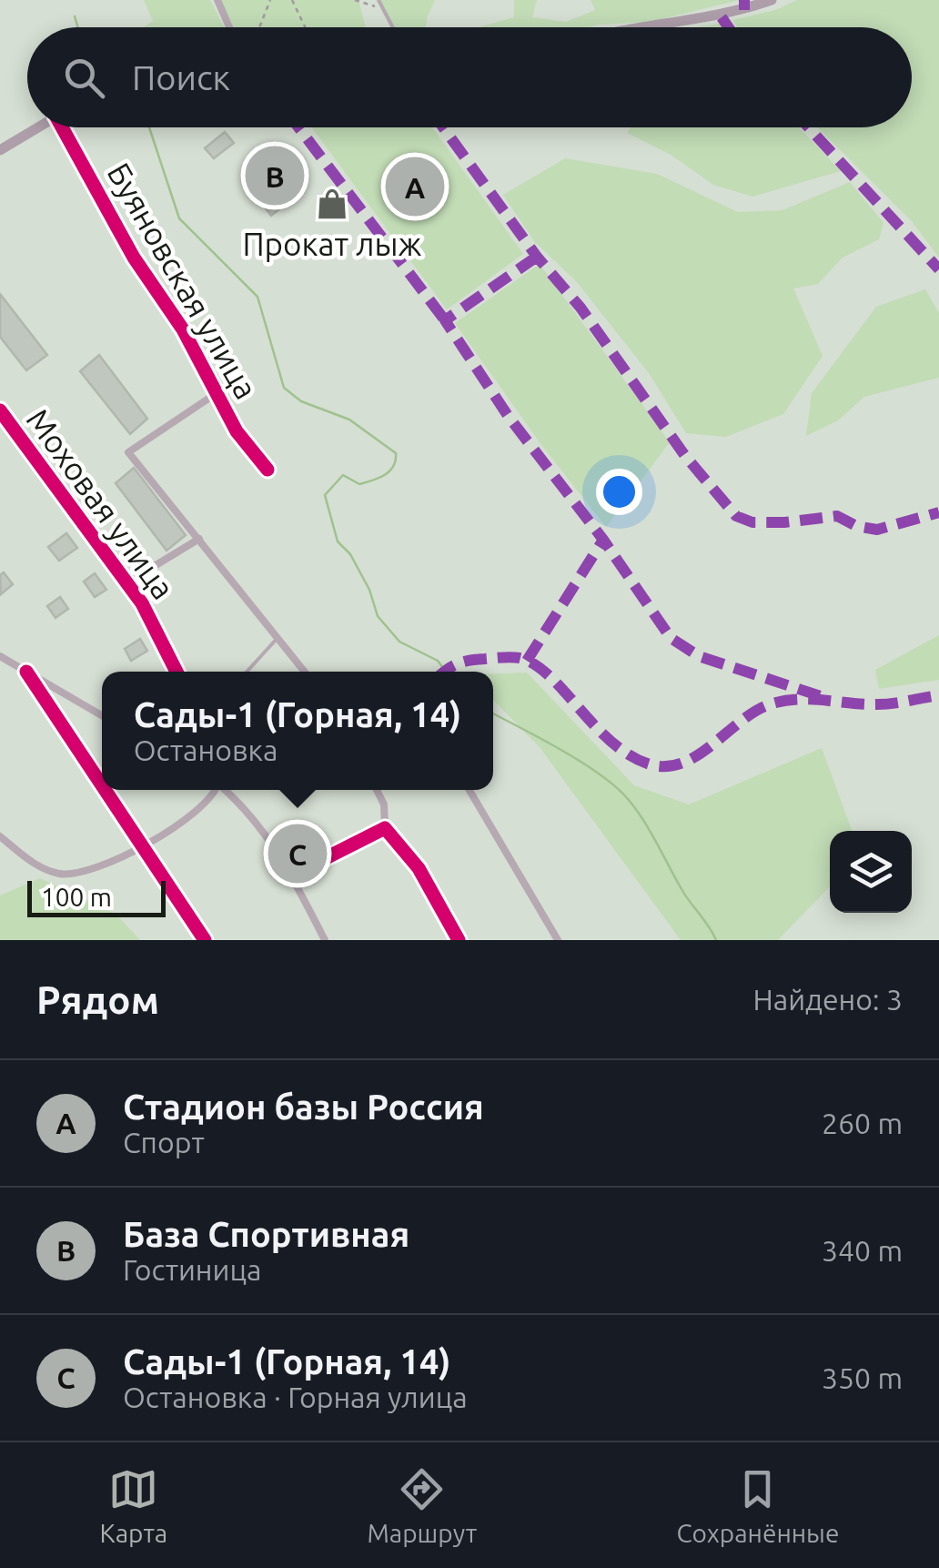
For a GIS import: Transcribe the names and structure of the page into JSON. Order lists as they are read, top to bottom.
{
  "streets": {
    "street": ["Буяновская улица", "Моховая улица"]
  },
  "places": {
    "shop": ["Прокат лыж"]
  },
  "scale_bar": "100 m",
  "page": {
    "search": "Поиск",
    "pins": ["B", "A", "C"],
    "popup": ["Сады-1 (Горная, 14)", "Остановка"],
    "scale": "100 m",
    "heading": ["Рядом", "Найдено: 3"],
    "list": [
      {
        "mark": "A",
        "name": "Стадион базы Россия",
        "note": "Спорт",
        "value": "260 m"
      },
      {
        "mark": "B",
        "name": "База Спортивная",
        "note": "Гостиница",
        "value": "340 m"
      },
      {
        "mark": "C",
        "name": "Сады-1 (Горная, 14)",
        "note": "Остановка · Горная улица",
        "value": "350 m"
      }
    ],
    "nav": ["Карта", "Маршрут", "Сохранённые"]
  }
}
